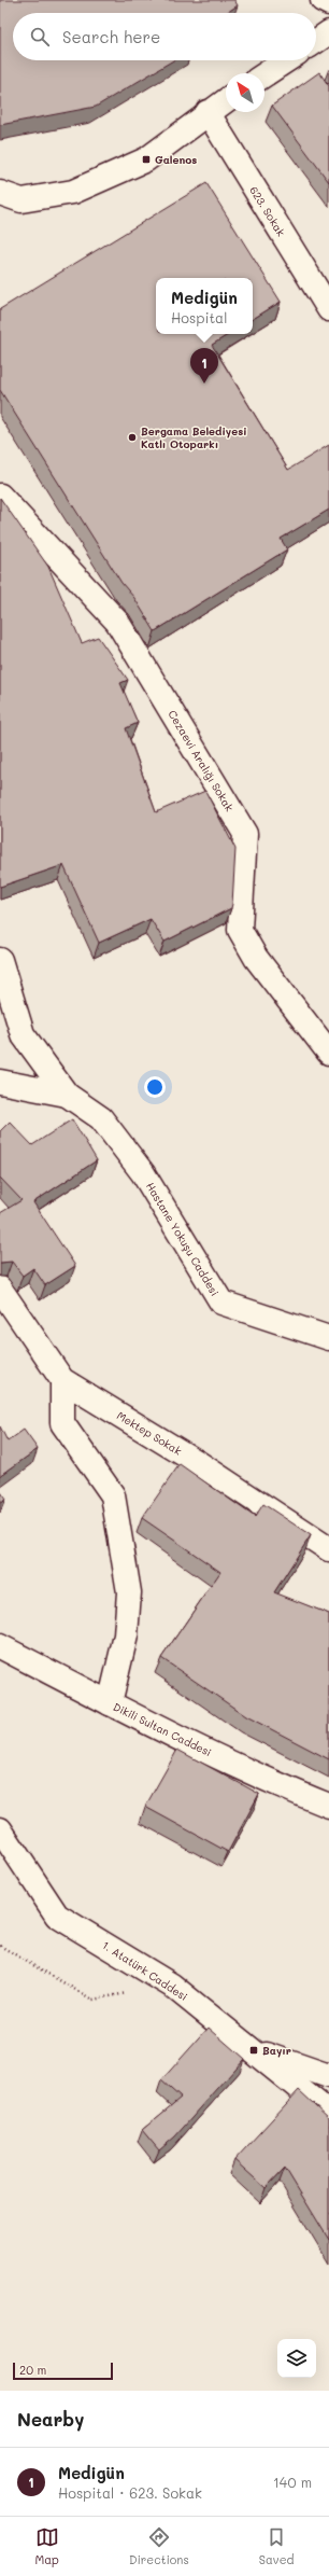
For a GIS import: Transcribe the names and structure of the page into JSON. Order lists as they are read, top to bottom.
{
  "streets": {
    "street": [
      "623. Sokak",
      "Cezaevi Aralığı Sokak",
      "Hastane Yokuşu Caddesi",
      "Mektep Sokak",
      "Dikili Sultan Caddesi",
      "1. Atatürk Caddesi"
    ]
  },
  "places": {
    "transit": ["Galenos", "Bayır"],
    "other": ["Bergama Belediyesi Katlı Otoparkı"]
  },
  "scale_bar": "20 m",
  "north": "top left",
  "page": {
    "search": "Search here",
    "popup": ["Medigün", "Hospital"],
    "pins": "1",
    "scale": "20 m",
    "heading": "Nearby",
    "list": [
      {
        "mark": "1",
        "name": "Medigün",
        "note": "Hospital · 623. Sokak",
        "value": "140 m"
      }
    ],
    "nav": ["Map", "Directions", "Saved"]
  }
}
